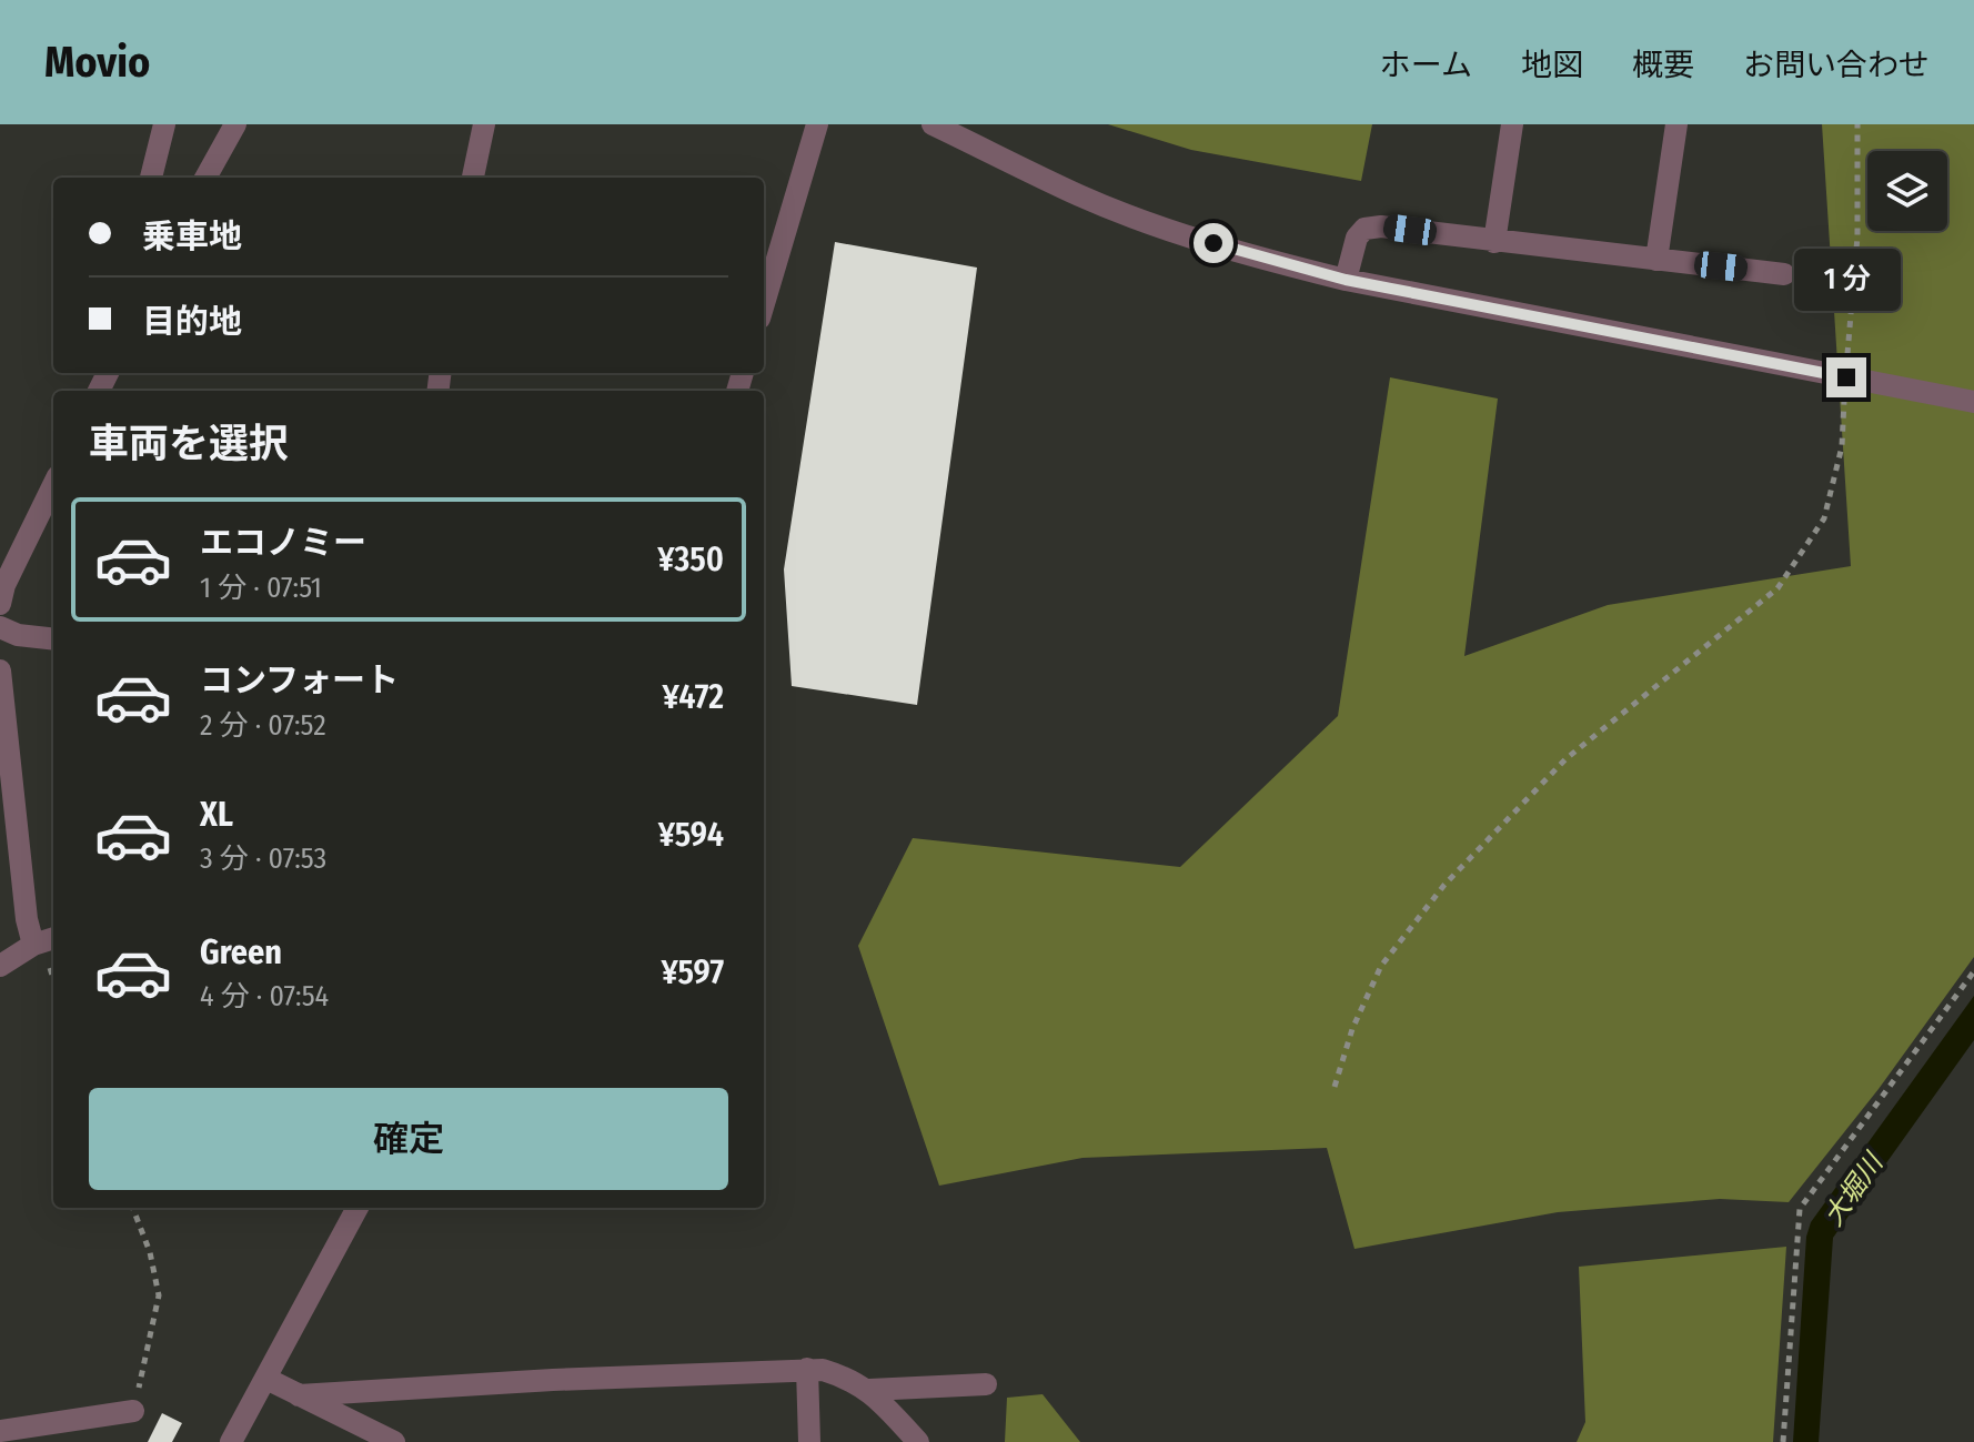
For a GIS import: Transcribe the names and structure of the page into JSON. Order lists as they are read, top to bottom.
{
  "water": ["大堀川"],
  "page": {
    "header": "Movio",
    "nav": [
      "ホーム",
      "地図",
      "概要",
      "お問い合わせ"
    ],
    "banner": ["乗車地", "目的地"],
    "bubble": "1 分",
    "heading": "車両を選択",
    "list": [
      {
        "name": "エコノミー",
        "note": "1 分 · 07:51",
        "value": "¥350"
      },
      {
        "name": "コンフォート",
        "note": "2 分 · 07:52",
        "value": "¥472"
      },
      {
        "name": "XL",
        "note": "3 分 · 07:53",
        "value": "¥594"
      },
      {
        "name": "Green",
        "note": "4 分 · 07:54",
        "value": "¥597"
      }
    ],
    "buttons": "確定"
  }
}
